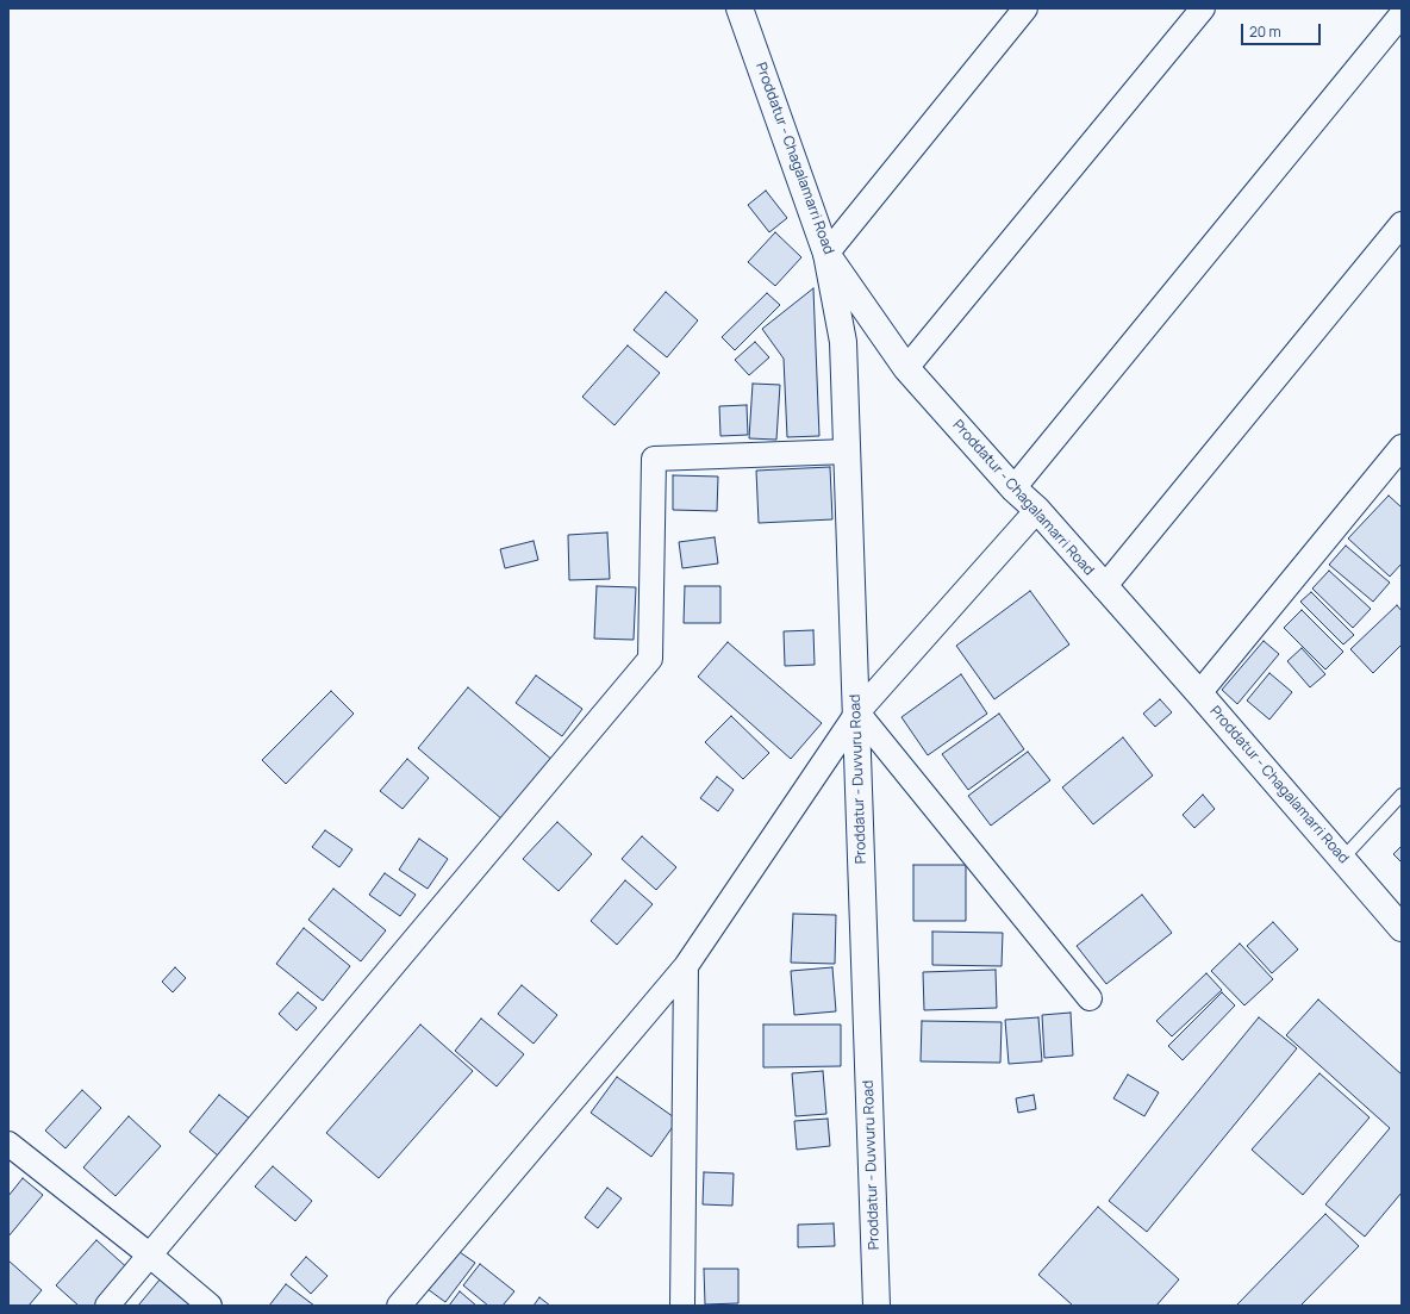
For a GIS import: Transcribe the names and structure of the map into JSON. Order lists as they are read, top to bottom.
{
  "streets": {
    "main road": ["Proddatur - Chagalamarri Road", "Proddatur - Duvvuru Road"]
  },
  "crossings": [
    ["Proddatur - Chagalamarri Road", "Proddatur - Duvvuru Road"]
  ],
  "scale_bar": "20 m"
}
